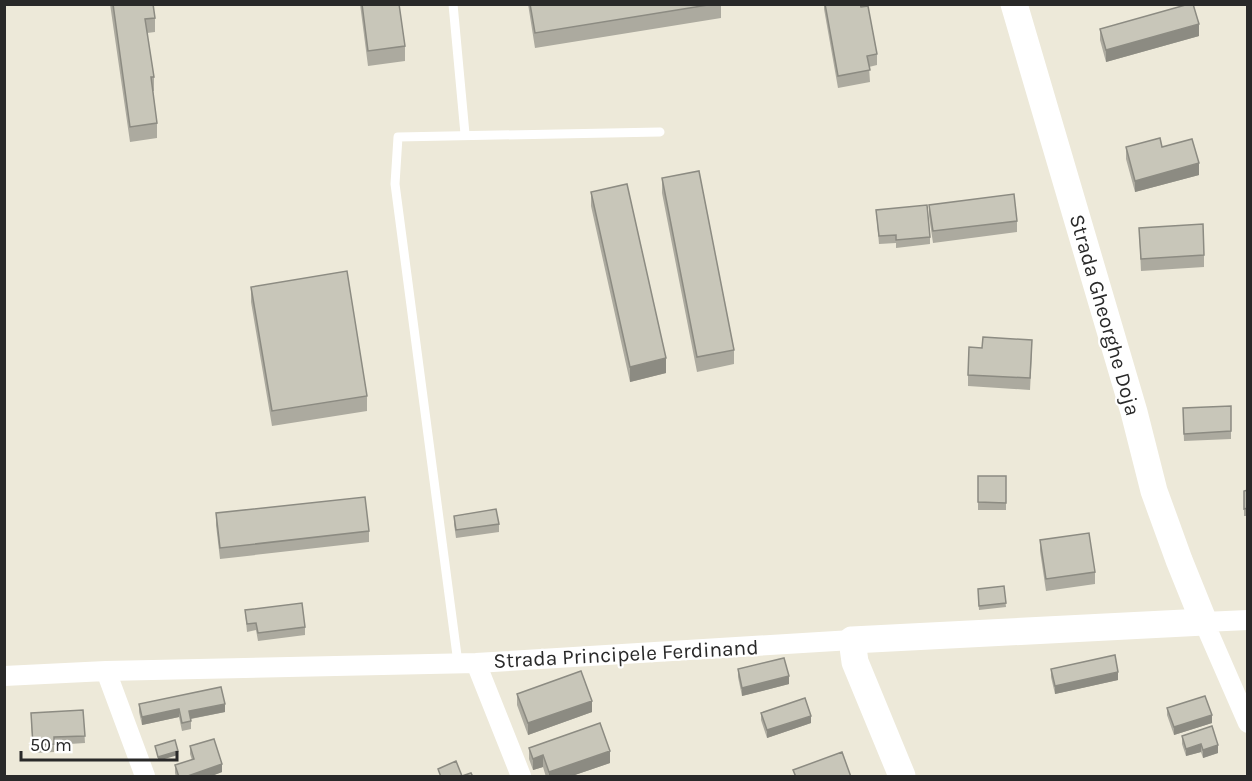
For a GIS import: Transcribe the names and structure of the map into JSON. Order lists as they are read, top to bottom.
{
  "streets": {
    "main road": ["Strada Gheorghe Doja", "Strada Principele Ferdinand"]
  },
  "crossings": [
    ["Strada Gheorghe Doja", "Strada Principele Ferdinand"]
  ],
  "scale_bar": "50 m"
}
